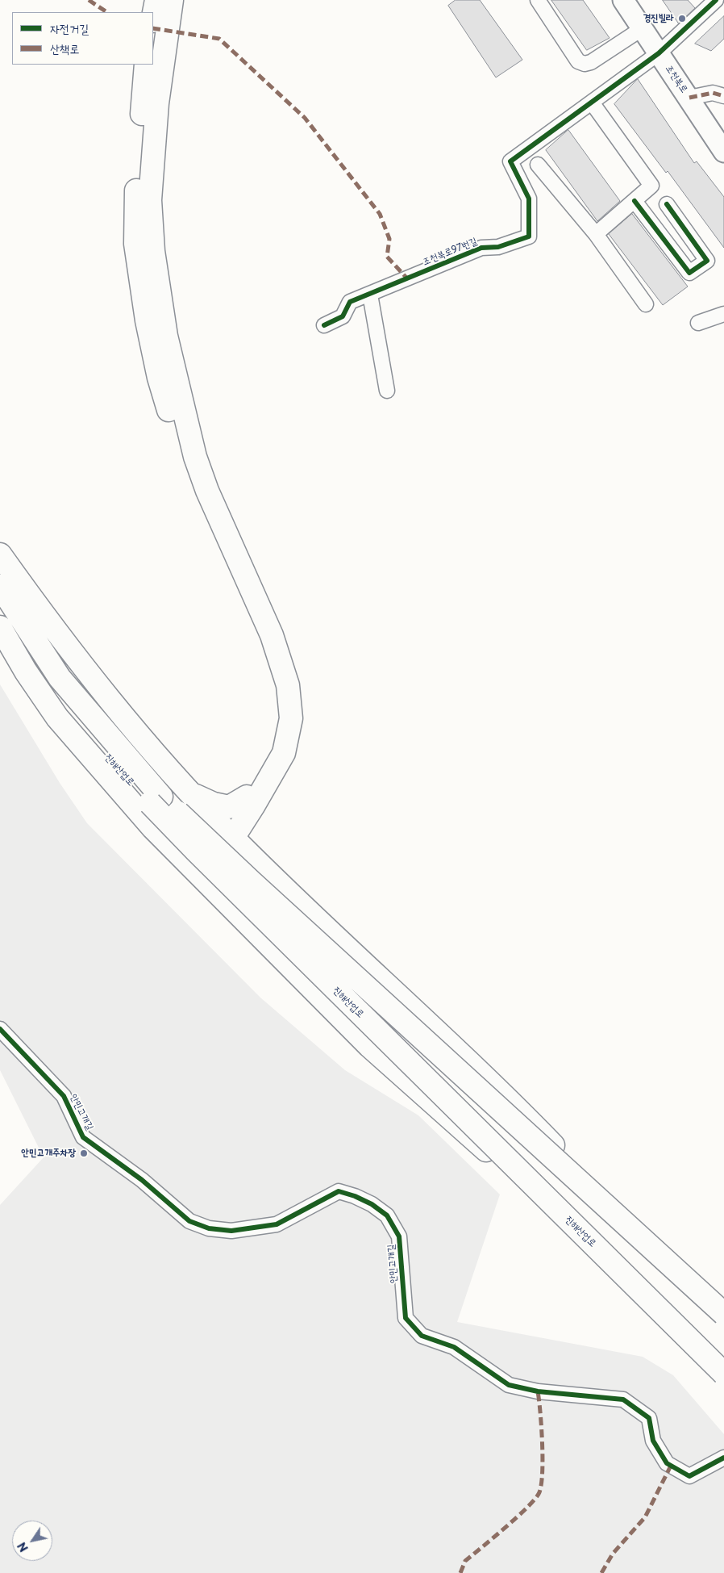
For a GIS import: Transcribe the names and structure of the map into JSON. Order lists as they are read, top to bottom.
{
  "streets": {
    "highway": ["진해산업로"],
    "street": ["조천북로", "조천북로97번길", "안민고개길"]
  },
  "crossings": [
    ["조천북로", "조천북로97번길"]
  ],
  "places": ["경진빌라", "안민고개주차장"],
  "legend": ["자전거길", "산책로"],
  "north": "bottom left"
}
